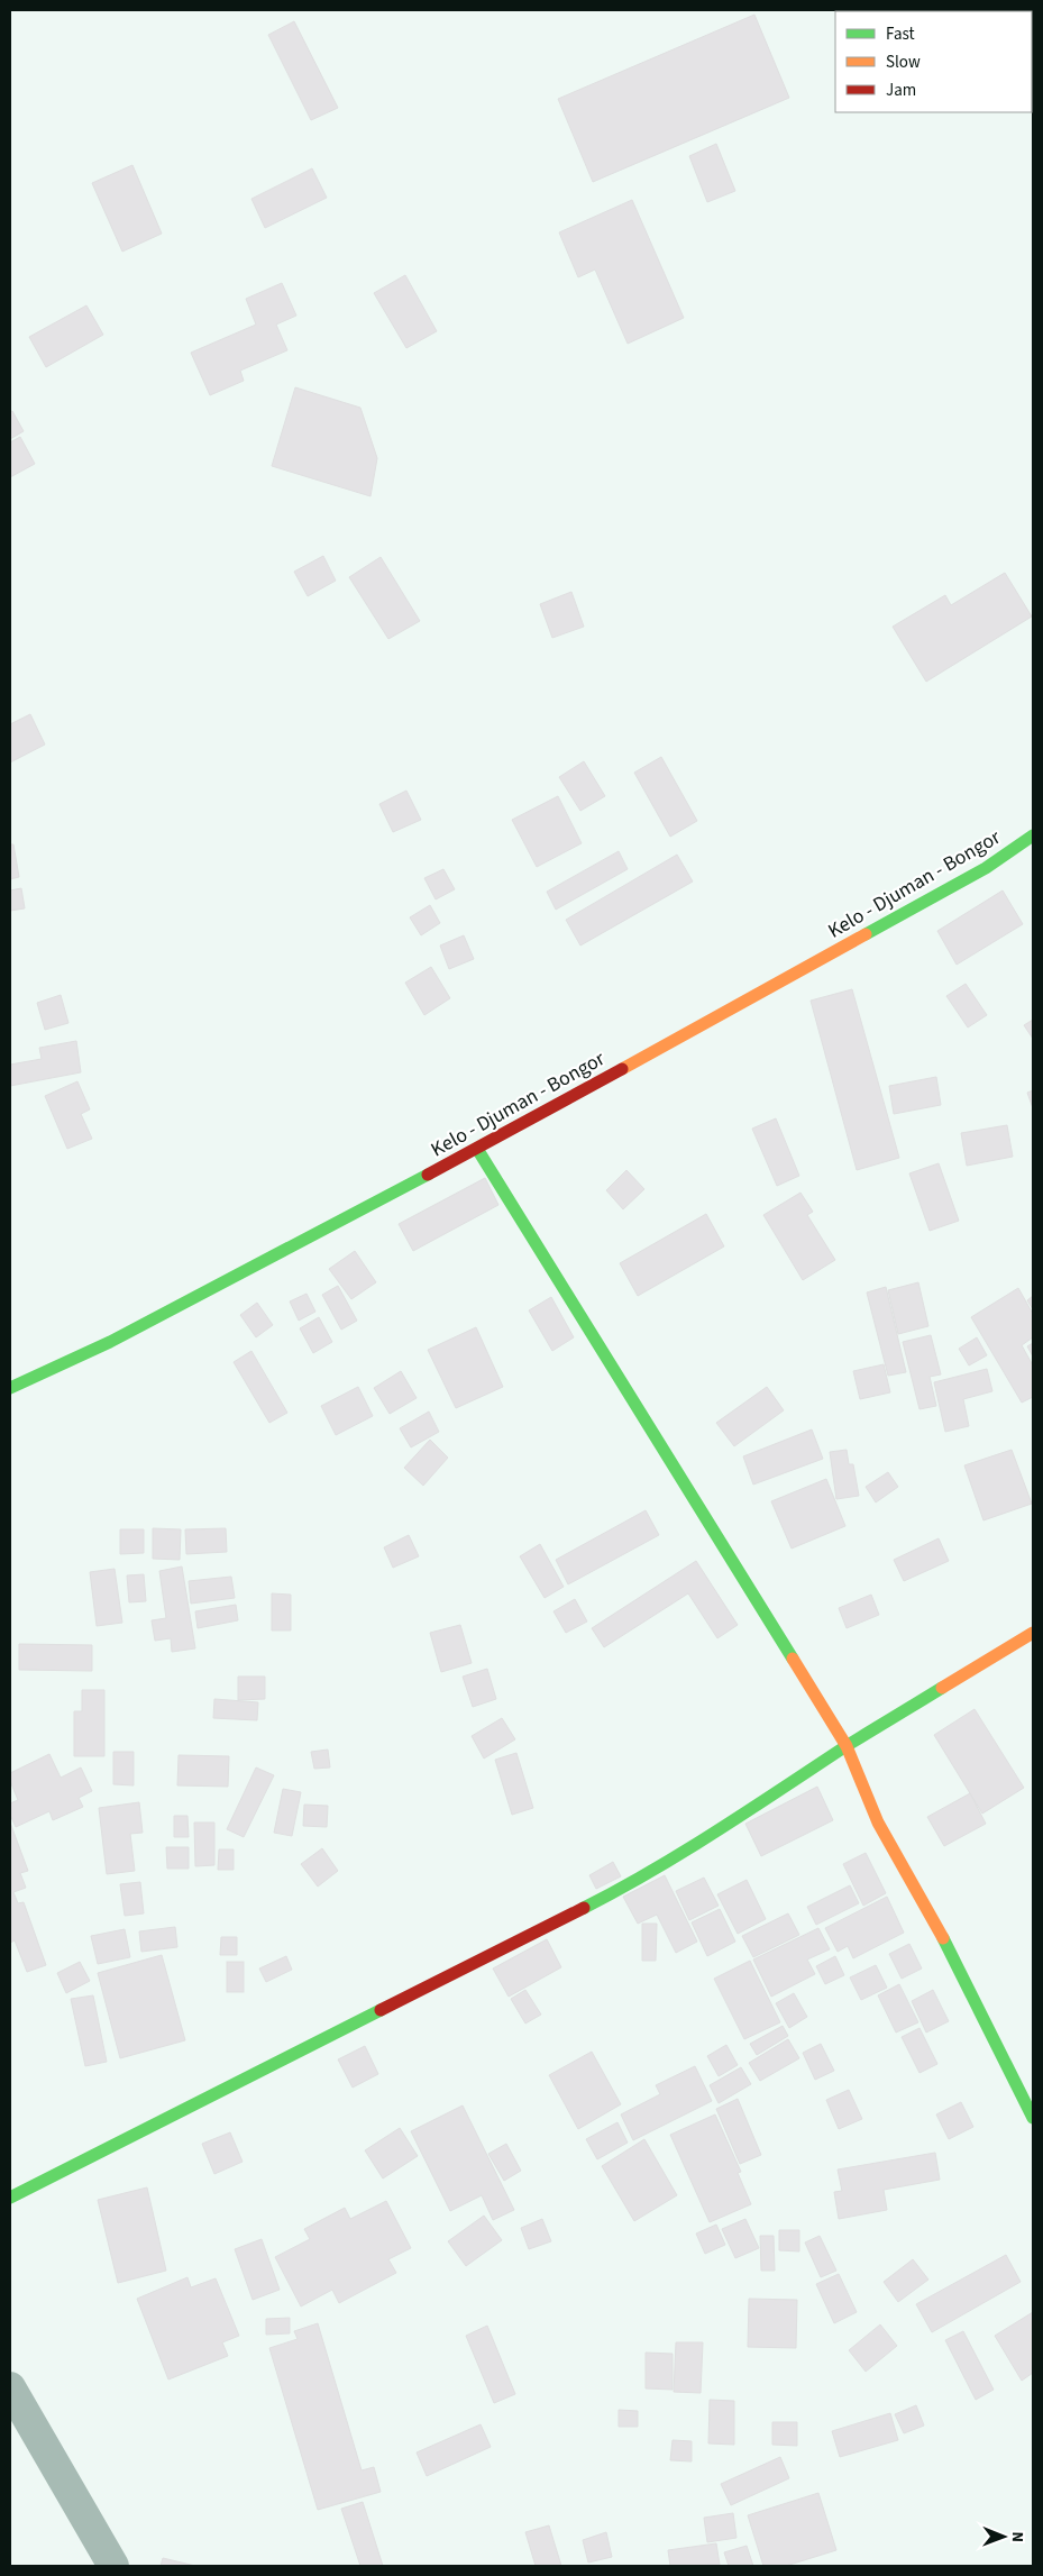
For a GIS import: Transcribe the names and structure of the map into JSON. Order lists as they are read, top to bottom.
{
  "streets": {
    "main road": ["Kelo - Djuman - Bongor"]
  },
  "legend": ["Fast", "Slow", "Jam"],
  "north": "right"
}
